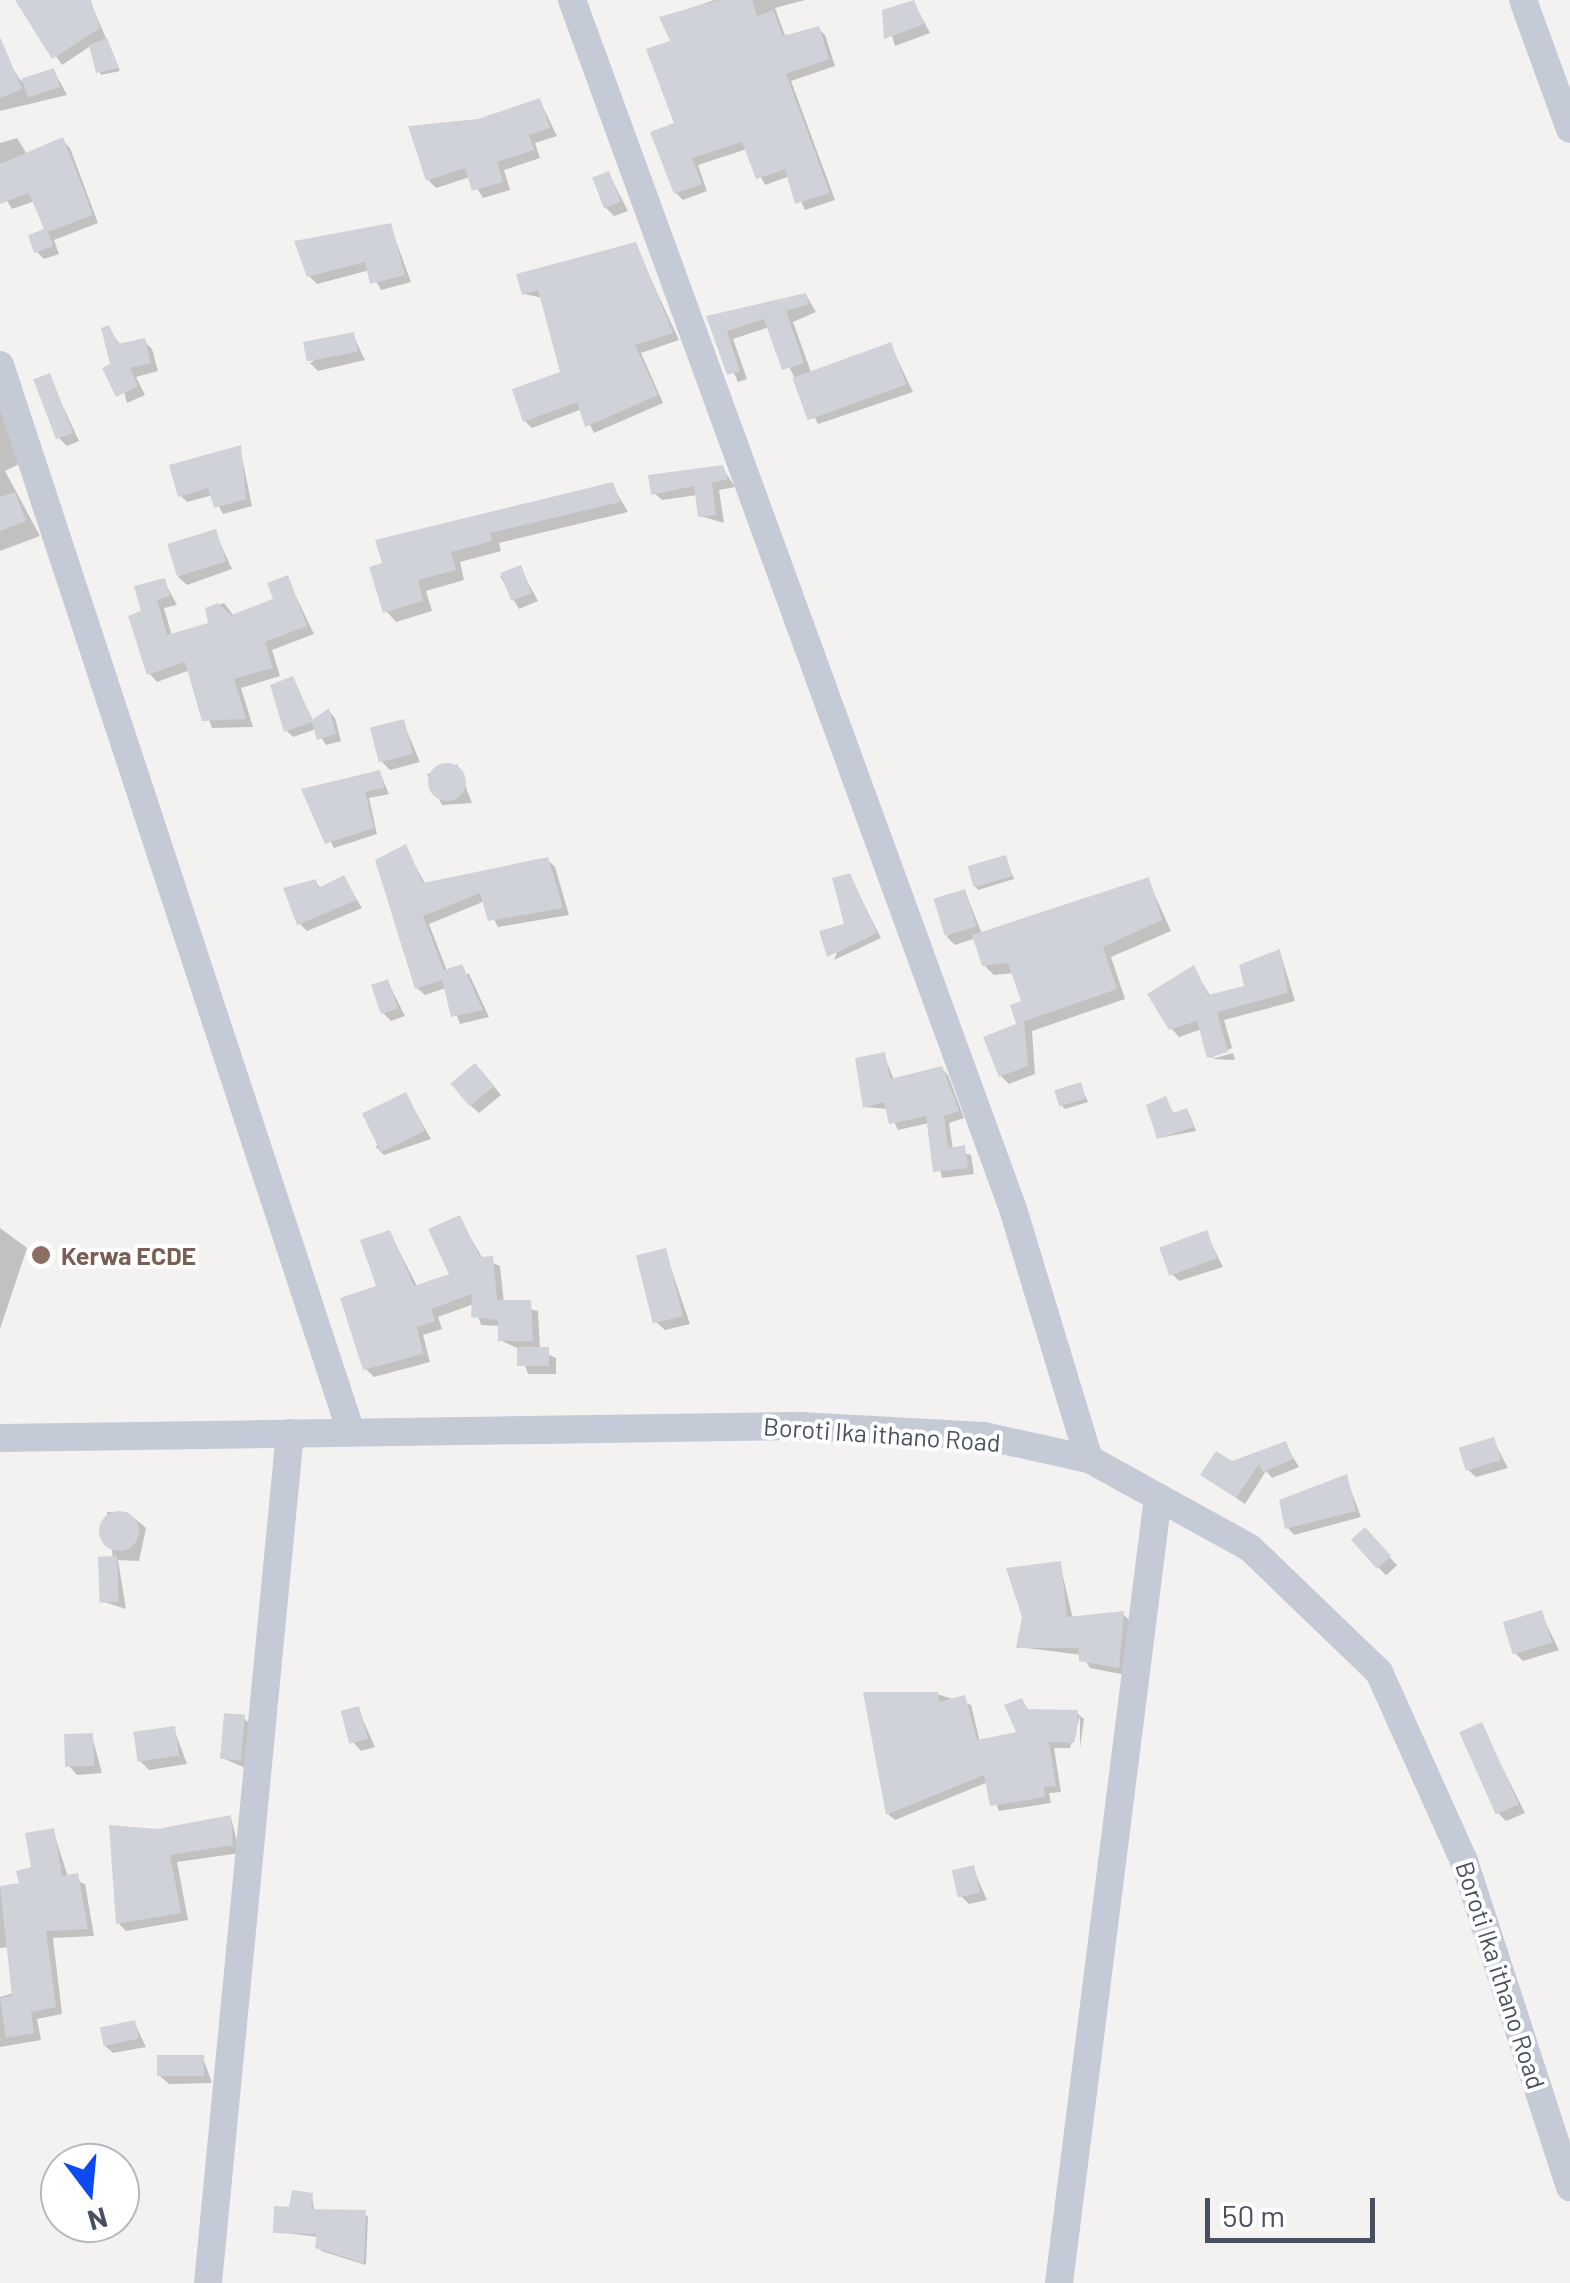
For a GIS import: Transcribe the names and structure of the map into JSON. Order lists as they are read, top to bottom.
{
  "streets": {
    "street": ["Boroti Ika ithano Road"]
  },
  "places": ["Kerwa ECDE"],
  "scale_bar": "50 m",
  "north": "bottom"
}
